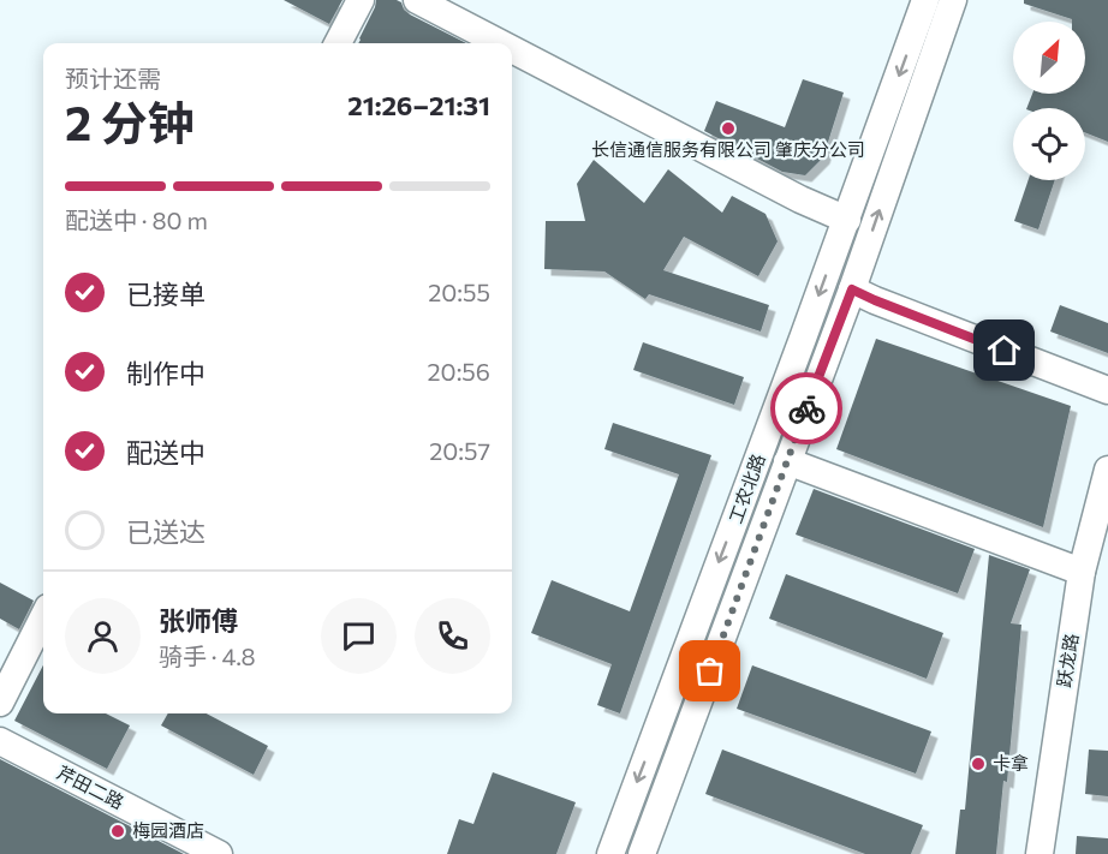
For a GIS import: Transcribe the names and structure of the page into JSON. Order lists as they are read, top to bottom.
{
  "streets": {
    "street": ["工农北路", "跃龙路", "芹田二路"]
  },
  "places": ["长信通信服务有限公司 肇庆分公司", "卡拿", "梅园酒店"],
  "north": "top right",
  "page": {
    "heading": ["2 分钟", "预计还需", "21:26–21:31"],
    "panel": ["张师傅", "骑手 · 4.8"],
    "bar": "配送中 · 80 m",
    "list": [
      ["已接单", "20:55"],
      ["制作中", "20:56"],
      ["配送中", "20:57"],
      "已送达"
    ]
  }
}
